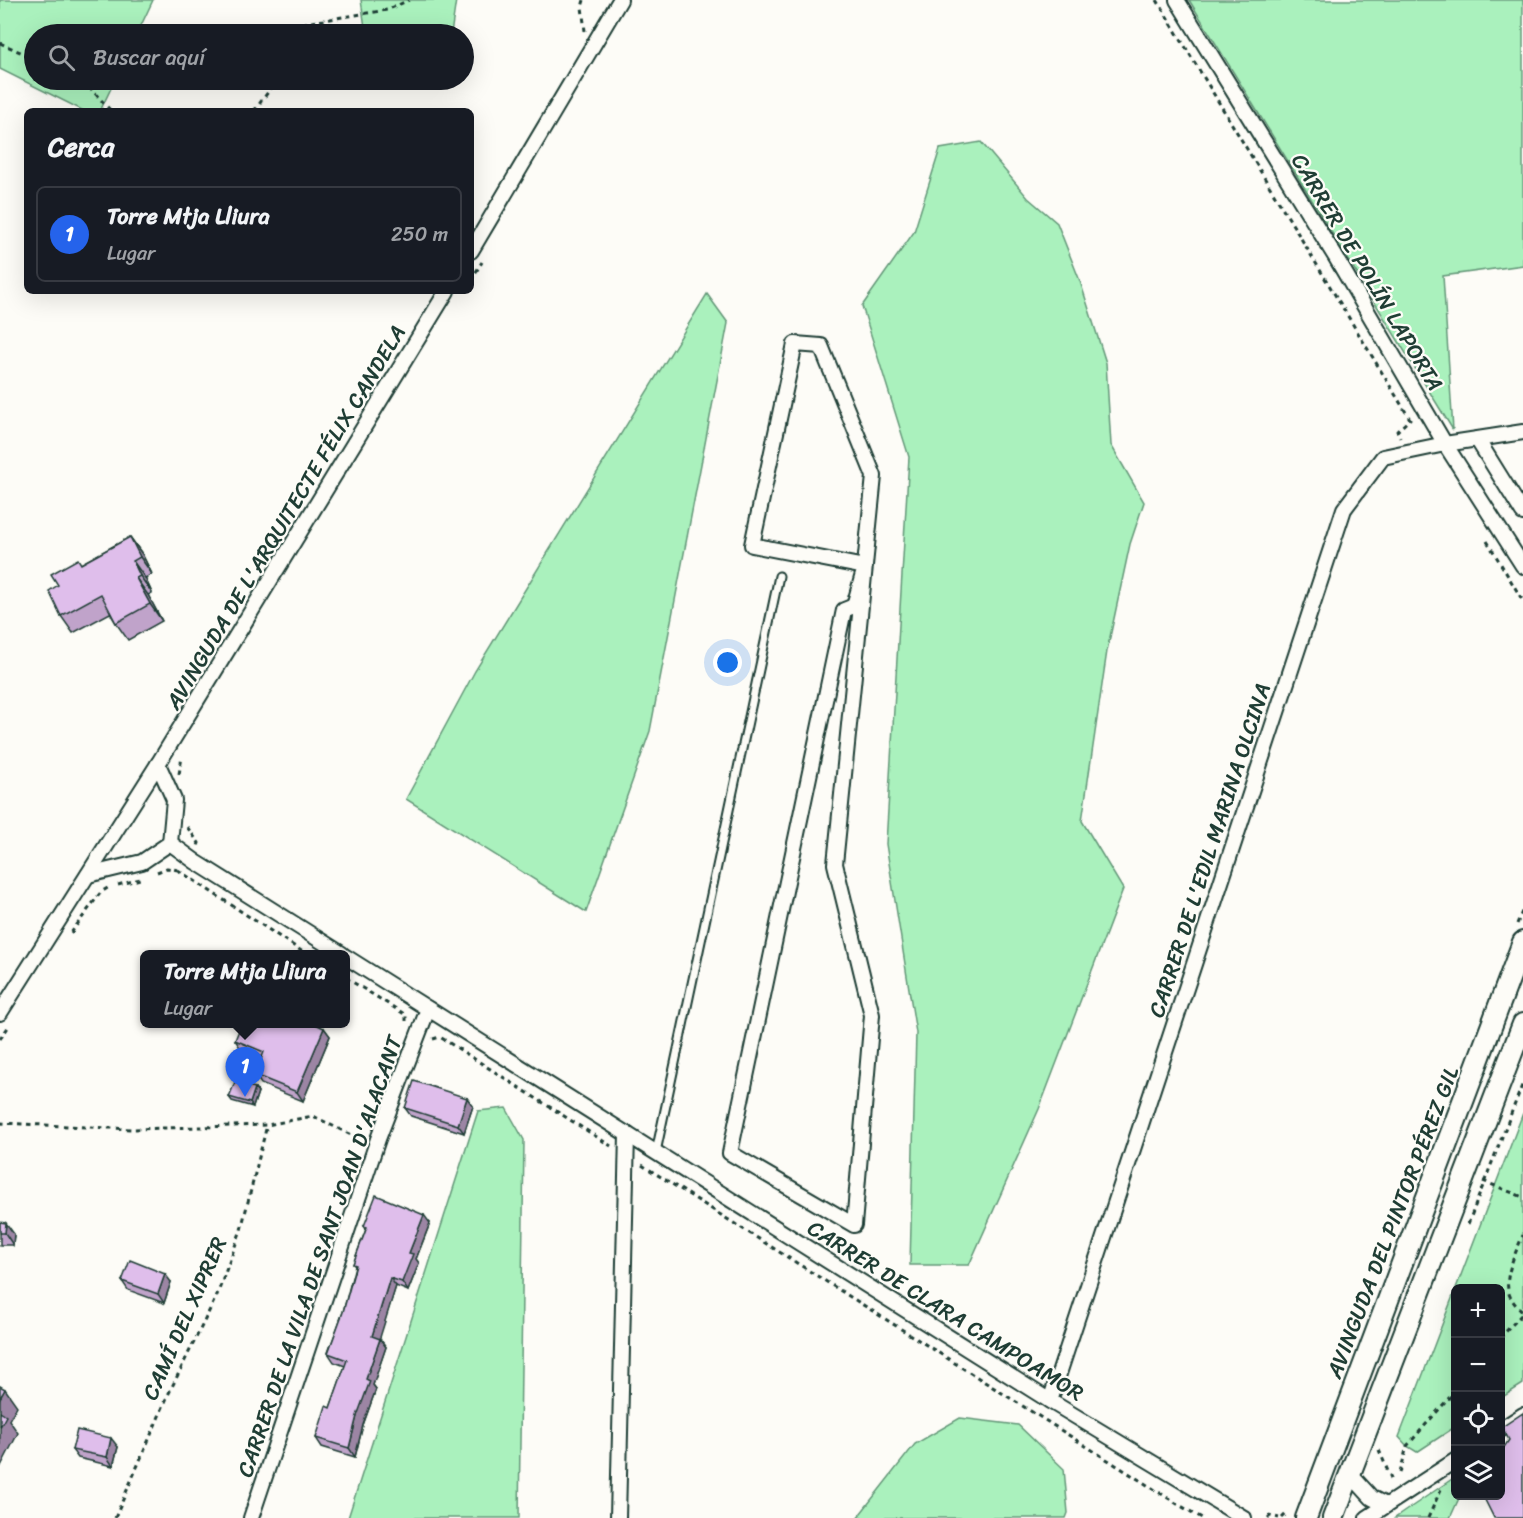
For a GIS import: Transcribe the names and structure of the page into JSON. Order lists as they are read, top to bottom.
{
  "streets": {
    "main road": ["AVINGUDA DEL PINTOR PÉREZ GIL"],
    "street": [
      "CARRER DE POLÍN LAPORTA",
      "AVINGUDA DE L'ARQUITECTE FÉLIX CANDELA",
      "CARRER DE L'EDIL MARINA OLCINA",
      "CARRER DE LA VILA DE SANT JOAN D'ALACANT",
      "CARRER DE CLARA CAMPOAMOR"
    ],
    "path": ["CAMÍ DEL XIPRER"]
  },
  "crossings": [
    ["CARRER DE POLÍN LAPORTA", "CARRER DE L'EDIL MARINA OLCINA"],
    ["CARRER DE L'EDIL MARINA OLCINA", "CARRER DE CLARA CAMPOAMOR"],
    ["CARRER DE LA VILA DE SANT JOAN D'ALACANT", "CARRER DE CLARA CAMPOAMOR"]
  ],
  "page": {
    "search": "Buscar aquí",
    "heading": "Cerca",
    "list": [
      {
        "mark": "1",
        "name": "Torre Mtja Lliura",
        "note": "Lugar",
        "value": "250 m"
      }
    ],
    "popup": ["Torre Mtja Lliura", "Lugar"],
    "pins": "1",
    "map_buttons": ["+", "−"]
  }
}
